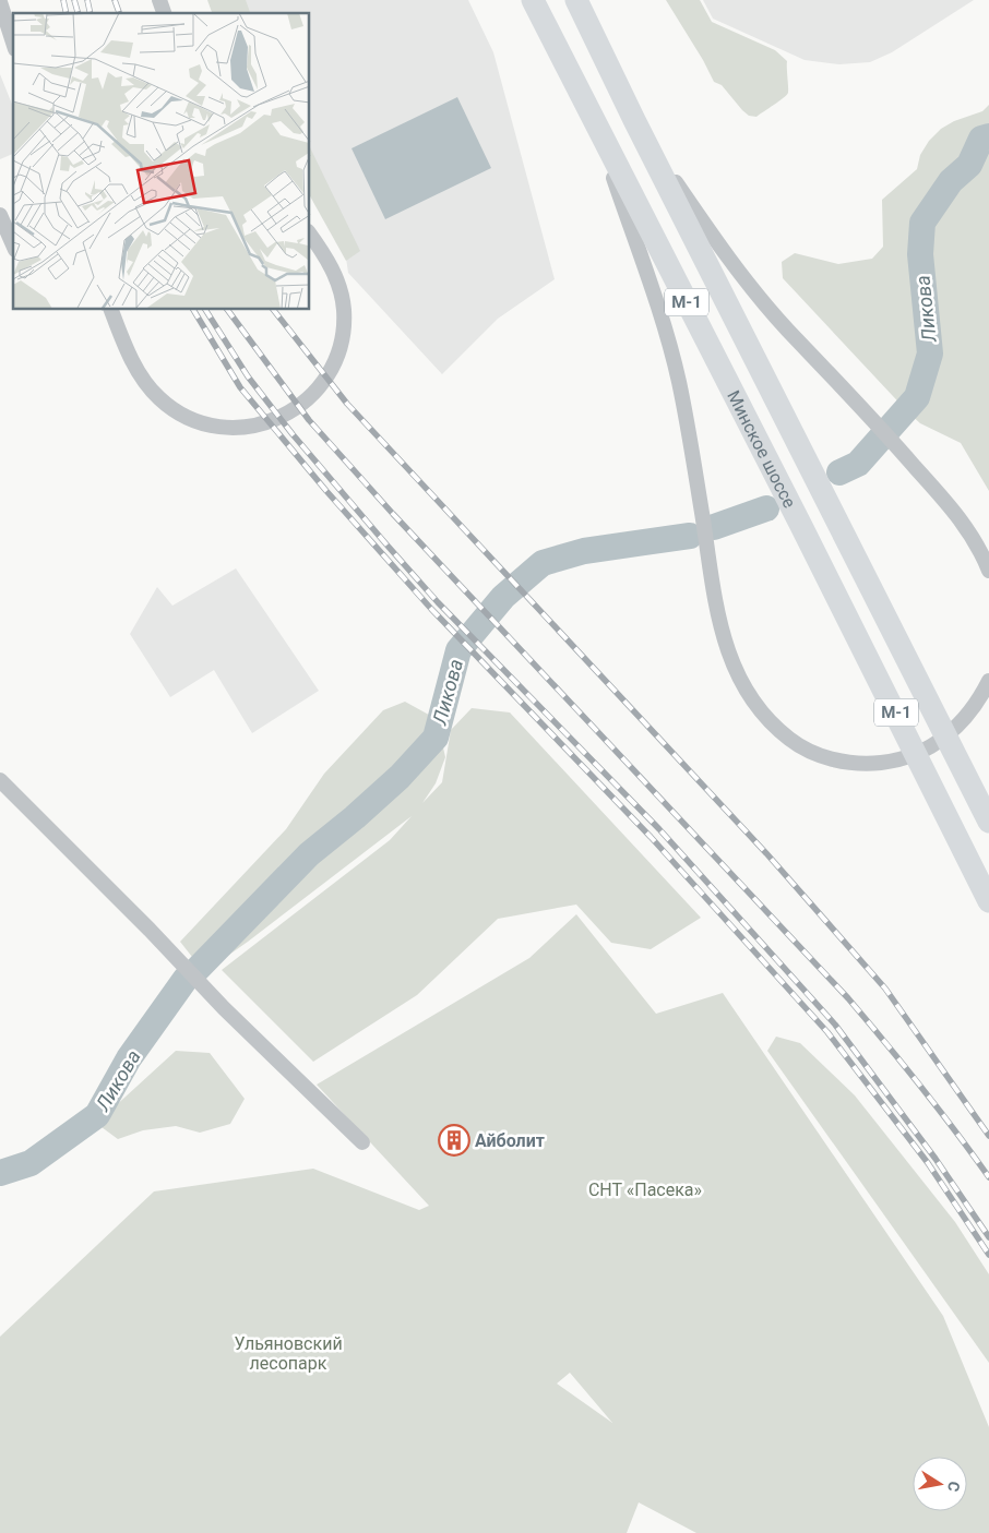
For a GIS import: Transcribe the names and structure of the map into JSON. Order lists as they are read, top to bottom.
{
  "streets": {
    "highway": ["М-1", "Минское шоссе"]
  },
  "water": ["Ликова"],
  "parks": ["СНТ «Пасека»", "Ульяновский лесопарк"],
  "places": {
    "building": ["Айболит"]
  },
  "north": "right"
}
